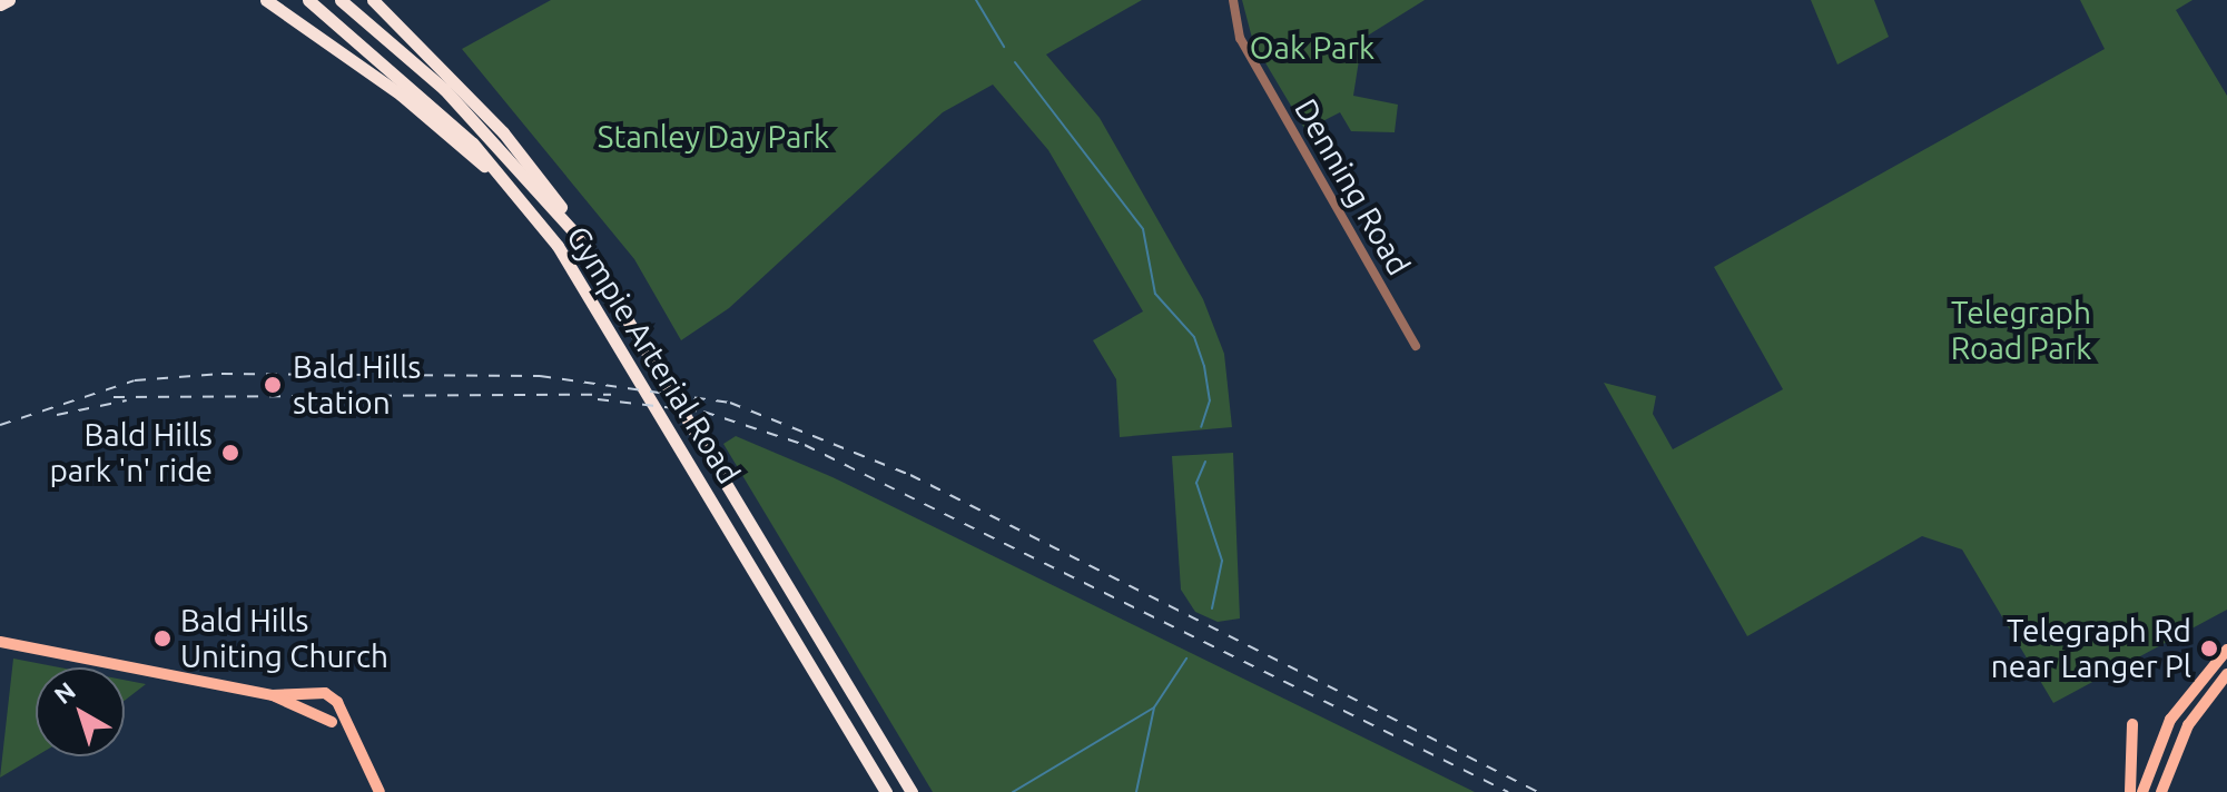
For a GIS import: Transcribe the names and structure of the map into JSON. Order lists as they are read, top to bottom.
{
  "streets": {
    "highway": ["Gympie Arterial Road"],
    "street": ["Denning Road"]
  },
  "parks": ["Oak Park", "Stanley Day Park", "Telegraph Road Park"],
  "places": [
    "Bald Hills station",
    "Bald Hills park 'n' ride",
    "Bald Hills Uniting Church",
    "Telegraph Rd near Langer Pl"
  ],
  "north": "top left"
}
